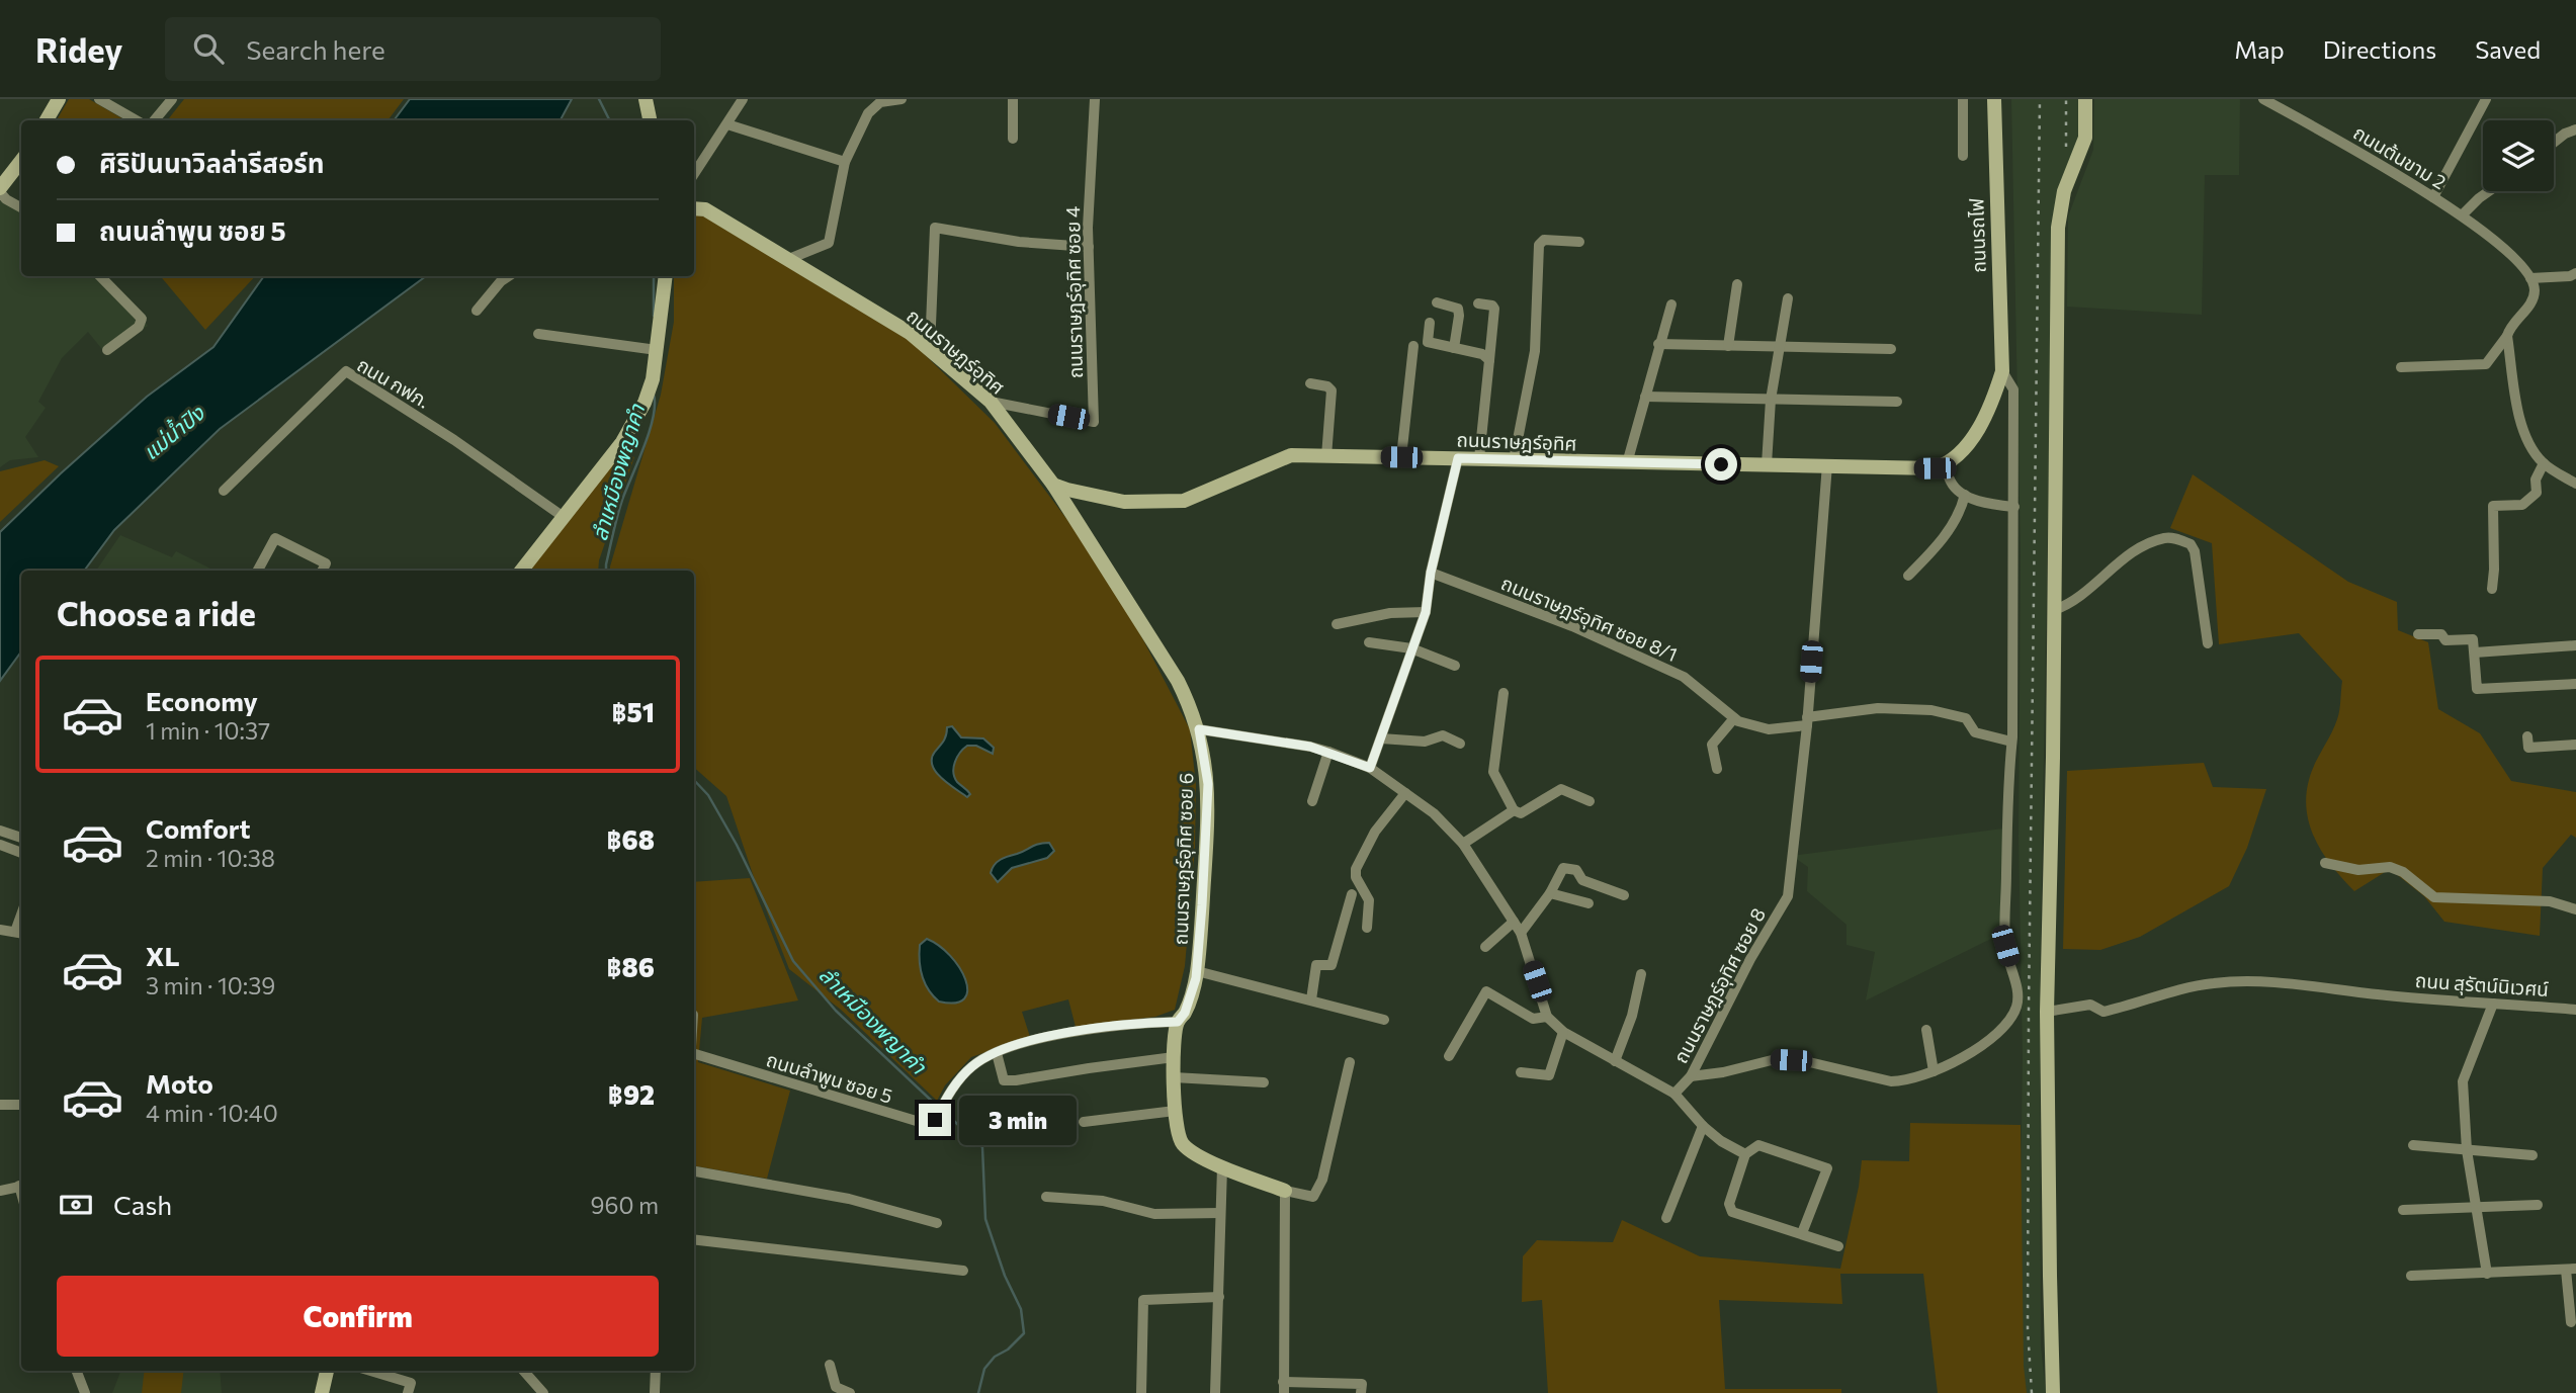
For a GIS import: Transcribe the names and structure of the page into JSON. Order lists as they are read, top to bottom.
{
  "streets": {
    "street": [
      "ถนนต้นขาม 2",
      "ถนนรถไฟ",
      "ถนนราษฎร์อุทิศ ซอย 4",
      "ถนนราษฎร์อุทิศ",
      "ถนน กฟภ.",
      "ถนนราษฎร์อุทิศ ซอย 8/1",
      "ถนนราษฎร์อุทิศ ซอย 6",
      "ถนน สุรัตน์นิเวศน์",
      "ถนนราษฎร์อุทิศ ซอย 8",
      "ถนนลำพูน ซอย 5"
    ]
  },
  "crossings": [
    ["ถนนราษฎร์อุทิศ ซอย 4", "ถนนราษฎร์อุทิศ"],
    ["ถนนราษฎร์อุทิศ", "ถนนราษฎร์อุทิศ ซอย 6"],
    ["ถนนราษฎร์อุทิศ", "ถนนราษฎร์อุทิศ ซอย 8"],
    ["ถนนราษฎร์อุทิศ ซอย 8/1", "ถนนราษฎร์อุทิศ ซอย 8"],
    ["ถนนราษฎร์อุทิศ ซอย 6", "ถนนลำพูน ซอย 5"]
  ],
  "water": ["แม่น้ำปิง", "ลำเหมืองพญาคำ"],
  "page": {
    "header": "Ridey",
    "search": "Search here",
    "nav": ["Map", "Directions", "Saved"],
    "banner": ["ศิริปันนาวิลล่ารีสอร์ท", "ถนนลำพูน ซอย 5"],
    "heading": "Choose a ride",
    "list": [
      {
        "name": "Economy",
        "note": "1 min · 10:37",
        "value": "฿51"
      },
      {
        "name": "Comfort",
        "note": "2 min · 10:38",
        "value": "฿68"
      },
      {
        "name": "XL",
        "note": "3 min · 10:39",
        "value": "฿86"
      },
      {
        "name": "Moto",
        "note": "4 min · 10:40",
        "value": "฿92"
      }
    ],
    "bubble": "3 min",
    "pay": ["Cash", "960 m"],
    "buttons": "Confirm"
  }
}
